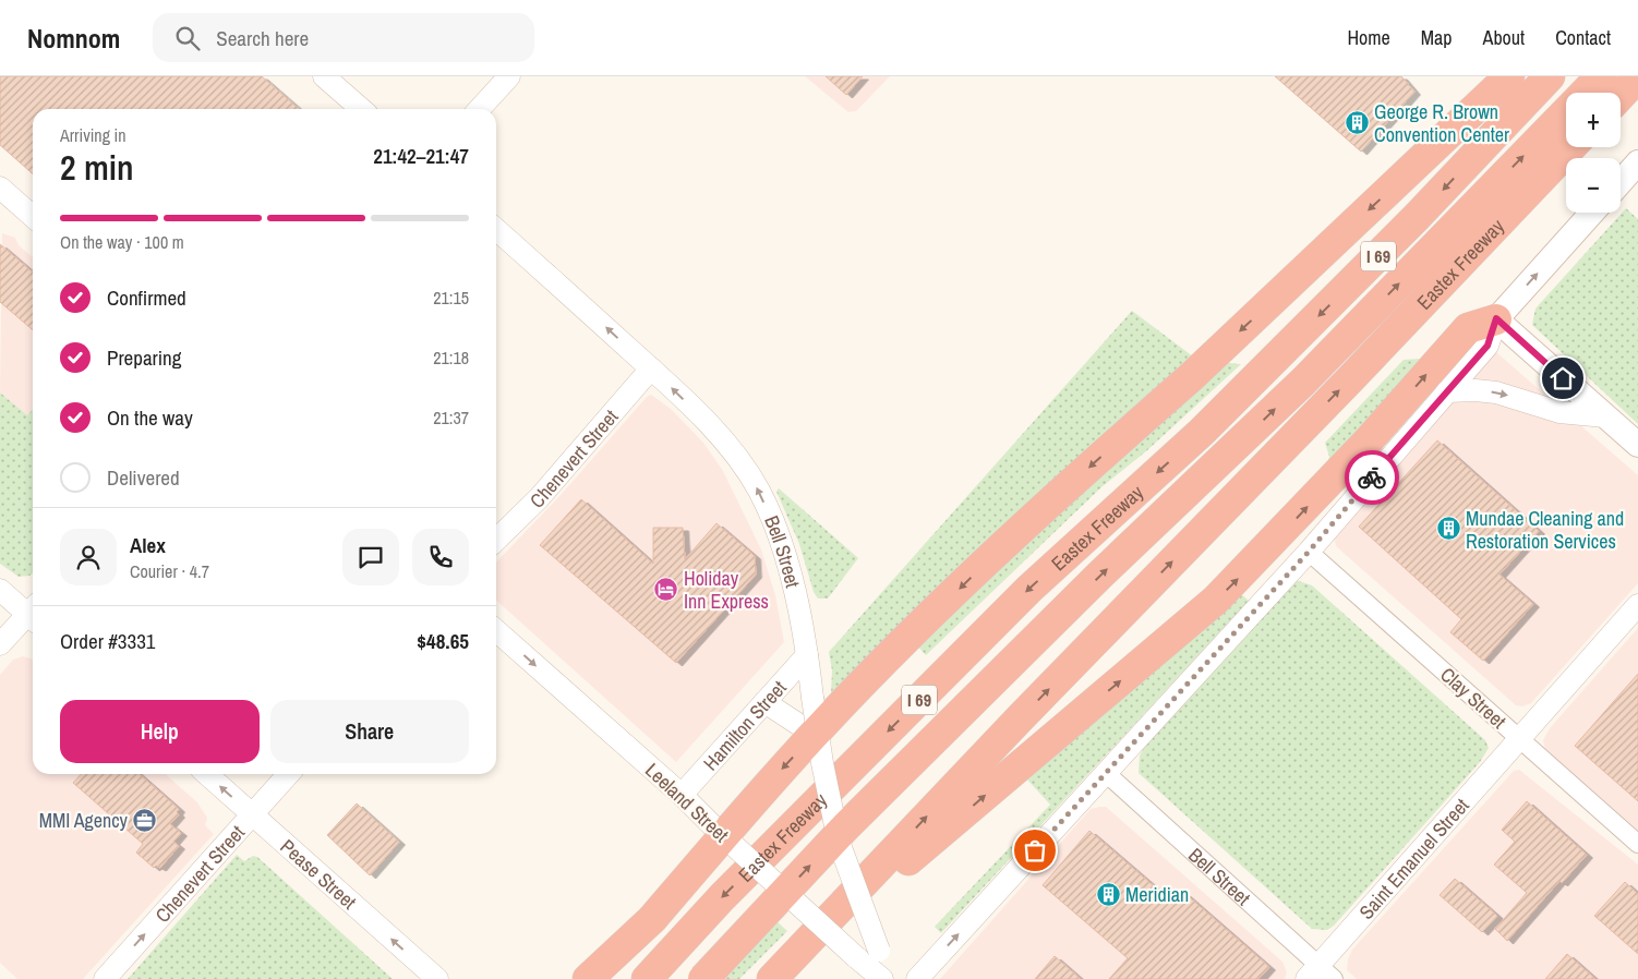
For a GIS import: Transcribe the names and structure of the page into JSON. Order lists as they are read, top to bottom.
{
  "streets": {
    "highway": ["I 69", "Eastex Freeway"],
    "street": [
      "Chenevert Street",
      "Bell Street",
      "Clay Street",
      "Hamilton Street",
      "Leeland Street",
      "Saint Emanuel Street",
      "Pease Street"
    ]
  },
  "crossings": [
    ["Chenevert Street", "Bell Street"],
    ["Chenevert Street", "Pease Street"],
    ["Bell Street", "Hamilton Street"],
    ["Bell Street", "Saint Emanuel Street"],
    ["Clay Street", "Saint Emanuel Street"],
    ["Hamilton Street", "Leeland Street"]
  ],
  "one_way": [
    "Chenevert Street",
    "Bell Street",
    "Leeland Street",
    "Pease Street"
  ],
  "places": {
    "building": ["George R. Brown Convention Center", "Mundae Cleaning and Restoration Services", "Meridian"],
    "hotel": ["Holiday Inn Express"],
    "office": ["MMI Agency"]
  },
  "page": {
    "header": "Nomnom",
    "search": "Search here",
    "nav": [
      "Home",
      "Map",
      "About",
      "Contact"
    ],
    "map_buttons": ["+", "−"],
    "heading": ["2 min", "Arriving in", "21:42–21:47"],
    "panel": [
      "Alex",
      "Courier · 4.7",
      "Order #3331",
      "$48.65"
    ],
    "bar": "On the way · 100 m",
    "list": [
      ["Confirmed", "21:15"],
      ["Preparing", "21:18"],
      ["On the way", "21:37"],
      "Delivered"
    ],
    "buttons": ["Help", "Share"]
  }
}
